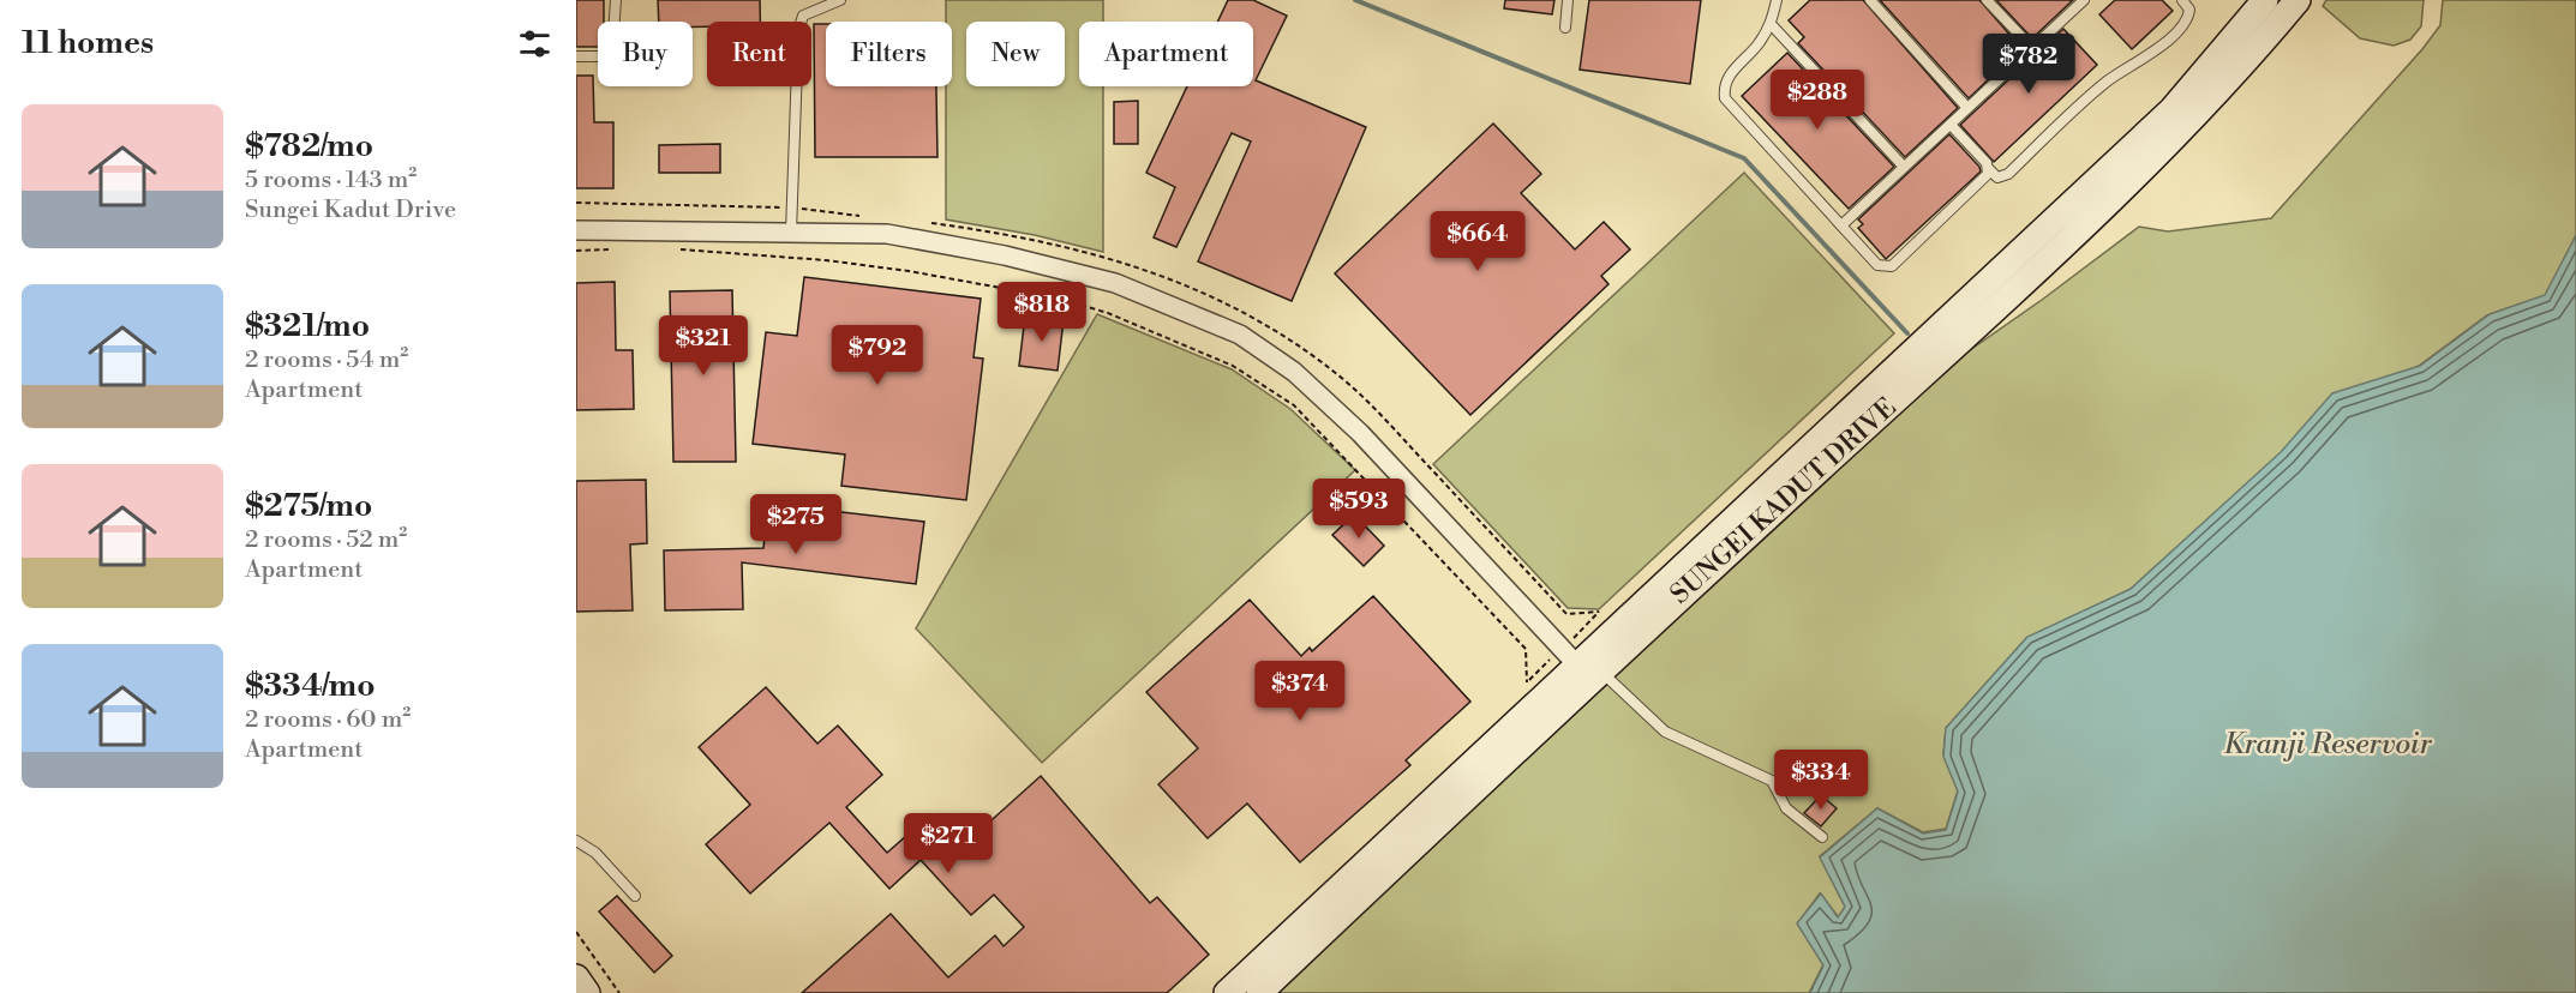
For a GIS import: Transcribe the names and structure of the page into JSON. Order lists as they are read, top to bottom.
{
  "streets": {
    "main road": ["SUNGEI KADUT DRIVE"]
  },
  "water": ["Kranji Reservoir"],
  "page": {
    "heading": "11 homes",
    "chip": [
      "Buy",
      "Rent",
      "Filters",
      "New",
      "Apartment"
    ],
    "price": [
      "$782",
      "$288",
      "$664",
      "$818",
      "$321",
      "$792",
      "$593",
      "$275",
      "$374",
      "$334",
      "$271"
    ],
    "list": [
      {
        "name": "$782/mo",
        "note": "5 rooms · 143 m² · Sungei Kadut Drive"
      },
      {
        "name": "$321/mo",
        "note": "2 rooms · 54 m² · Apartment"
      },
      {
        "name": "$275/mo",
        "note": "2 rooms · 52 m² · Apartment"
      },
      {
        "name": "$334/mo",
        "note": "2 rooms · 60 m² · Apartment"
      }
    ]
  }
}
